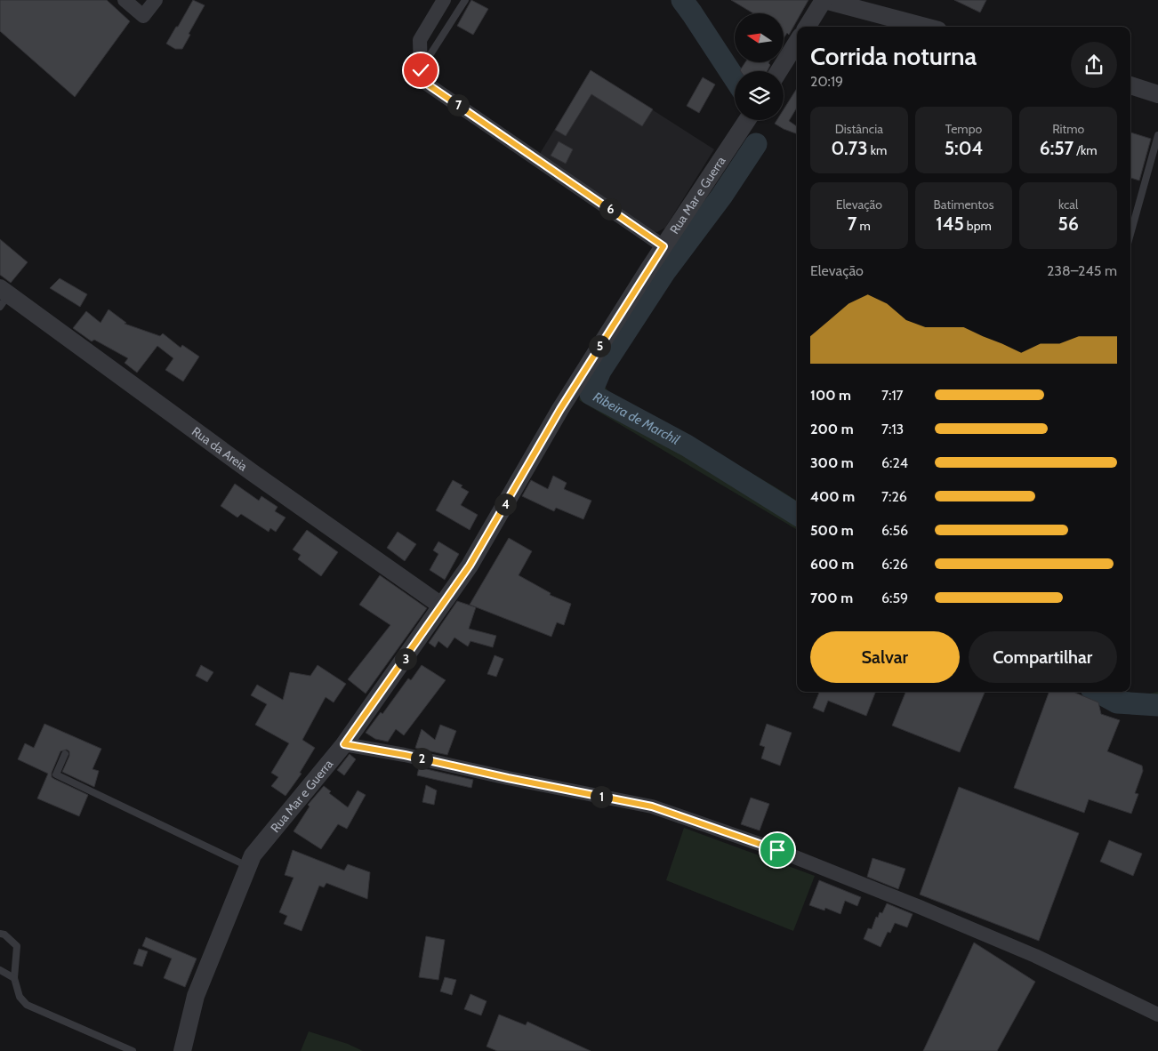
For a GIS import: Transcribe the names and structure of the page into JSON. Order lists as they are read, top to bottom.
{
  "streets": {
    "street": ["Rua Mar e Guerra", "Rua da Areia"]
  },
  "crossings": [
    ["Rua Mar e Guerra", "Rua da Areia"]
  ],
  "water": ["Ribeira de Marchil"],
  "north": "left",
  "page": {
    "heading": ["Corrida noturna", "20:19"],
    "pins": [
      "7",
      "6",
      "5",
      "4",
      "3",
      "2",
      "1"
    ],
    "stats": [
      ["Distância", "0.73 km"],
      ["Tempo", "5:04"],
      ["Ritmo", "6:57 /km"],
      ["Elevação", "7 m"],
      ["Batimentos", "145 bpm"],
      ["kcal", "56"]
    ],
    "chart": ["Elevação", "238–245 m"],
    "list": [
      {
        "name": "100 m",
        "note": "7:17"
      },
      {
        "name": "200 m",
        "note": "7:13"
      },
      {
        "name": "300 m",
        "note": "6:24"
      },
      {
        "name": "400 m",
        "note": "7:26"
      },
      {
        "name": "500 m",
        "note": "6:56"
      },
      {
        "name": "600 m",
        "note": "6:26"
      },
      {
        "name": "700 m",
        "note": "6:59"
      }
    ],
    "buttons": ["Salvar", "Compartilhar"]
  }
}
